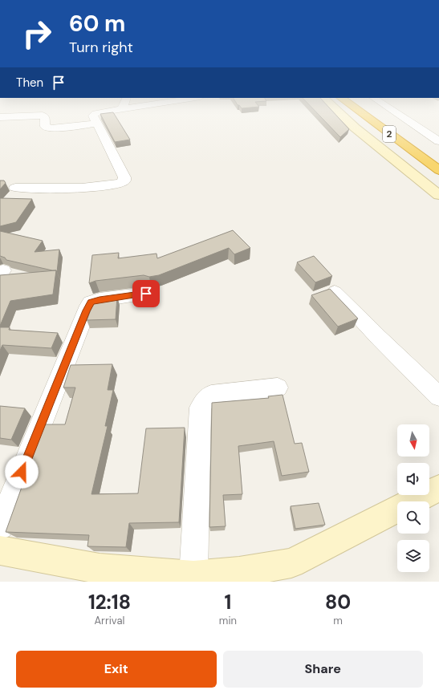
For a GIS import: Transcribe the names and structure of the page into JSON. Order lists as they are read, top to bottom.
{
  "streets": {
    "highway": ["2"]
  },
  "north": "bottom",
  "page": {
    "turn": ["60 m", "Turn right"],
    "then": "Then",
    "eta": [
      "12:18",
      "Arrival",
      "1",
      "min",
      "80",
      "m"
    ],
    "buttons": ["Exit", "Share"]
  }
}
